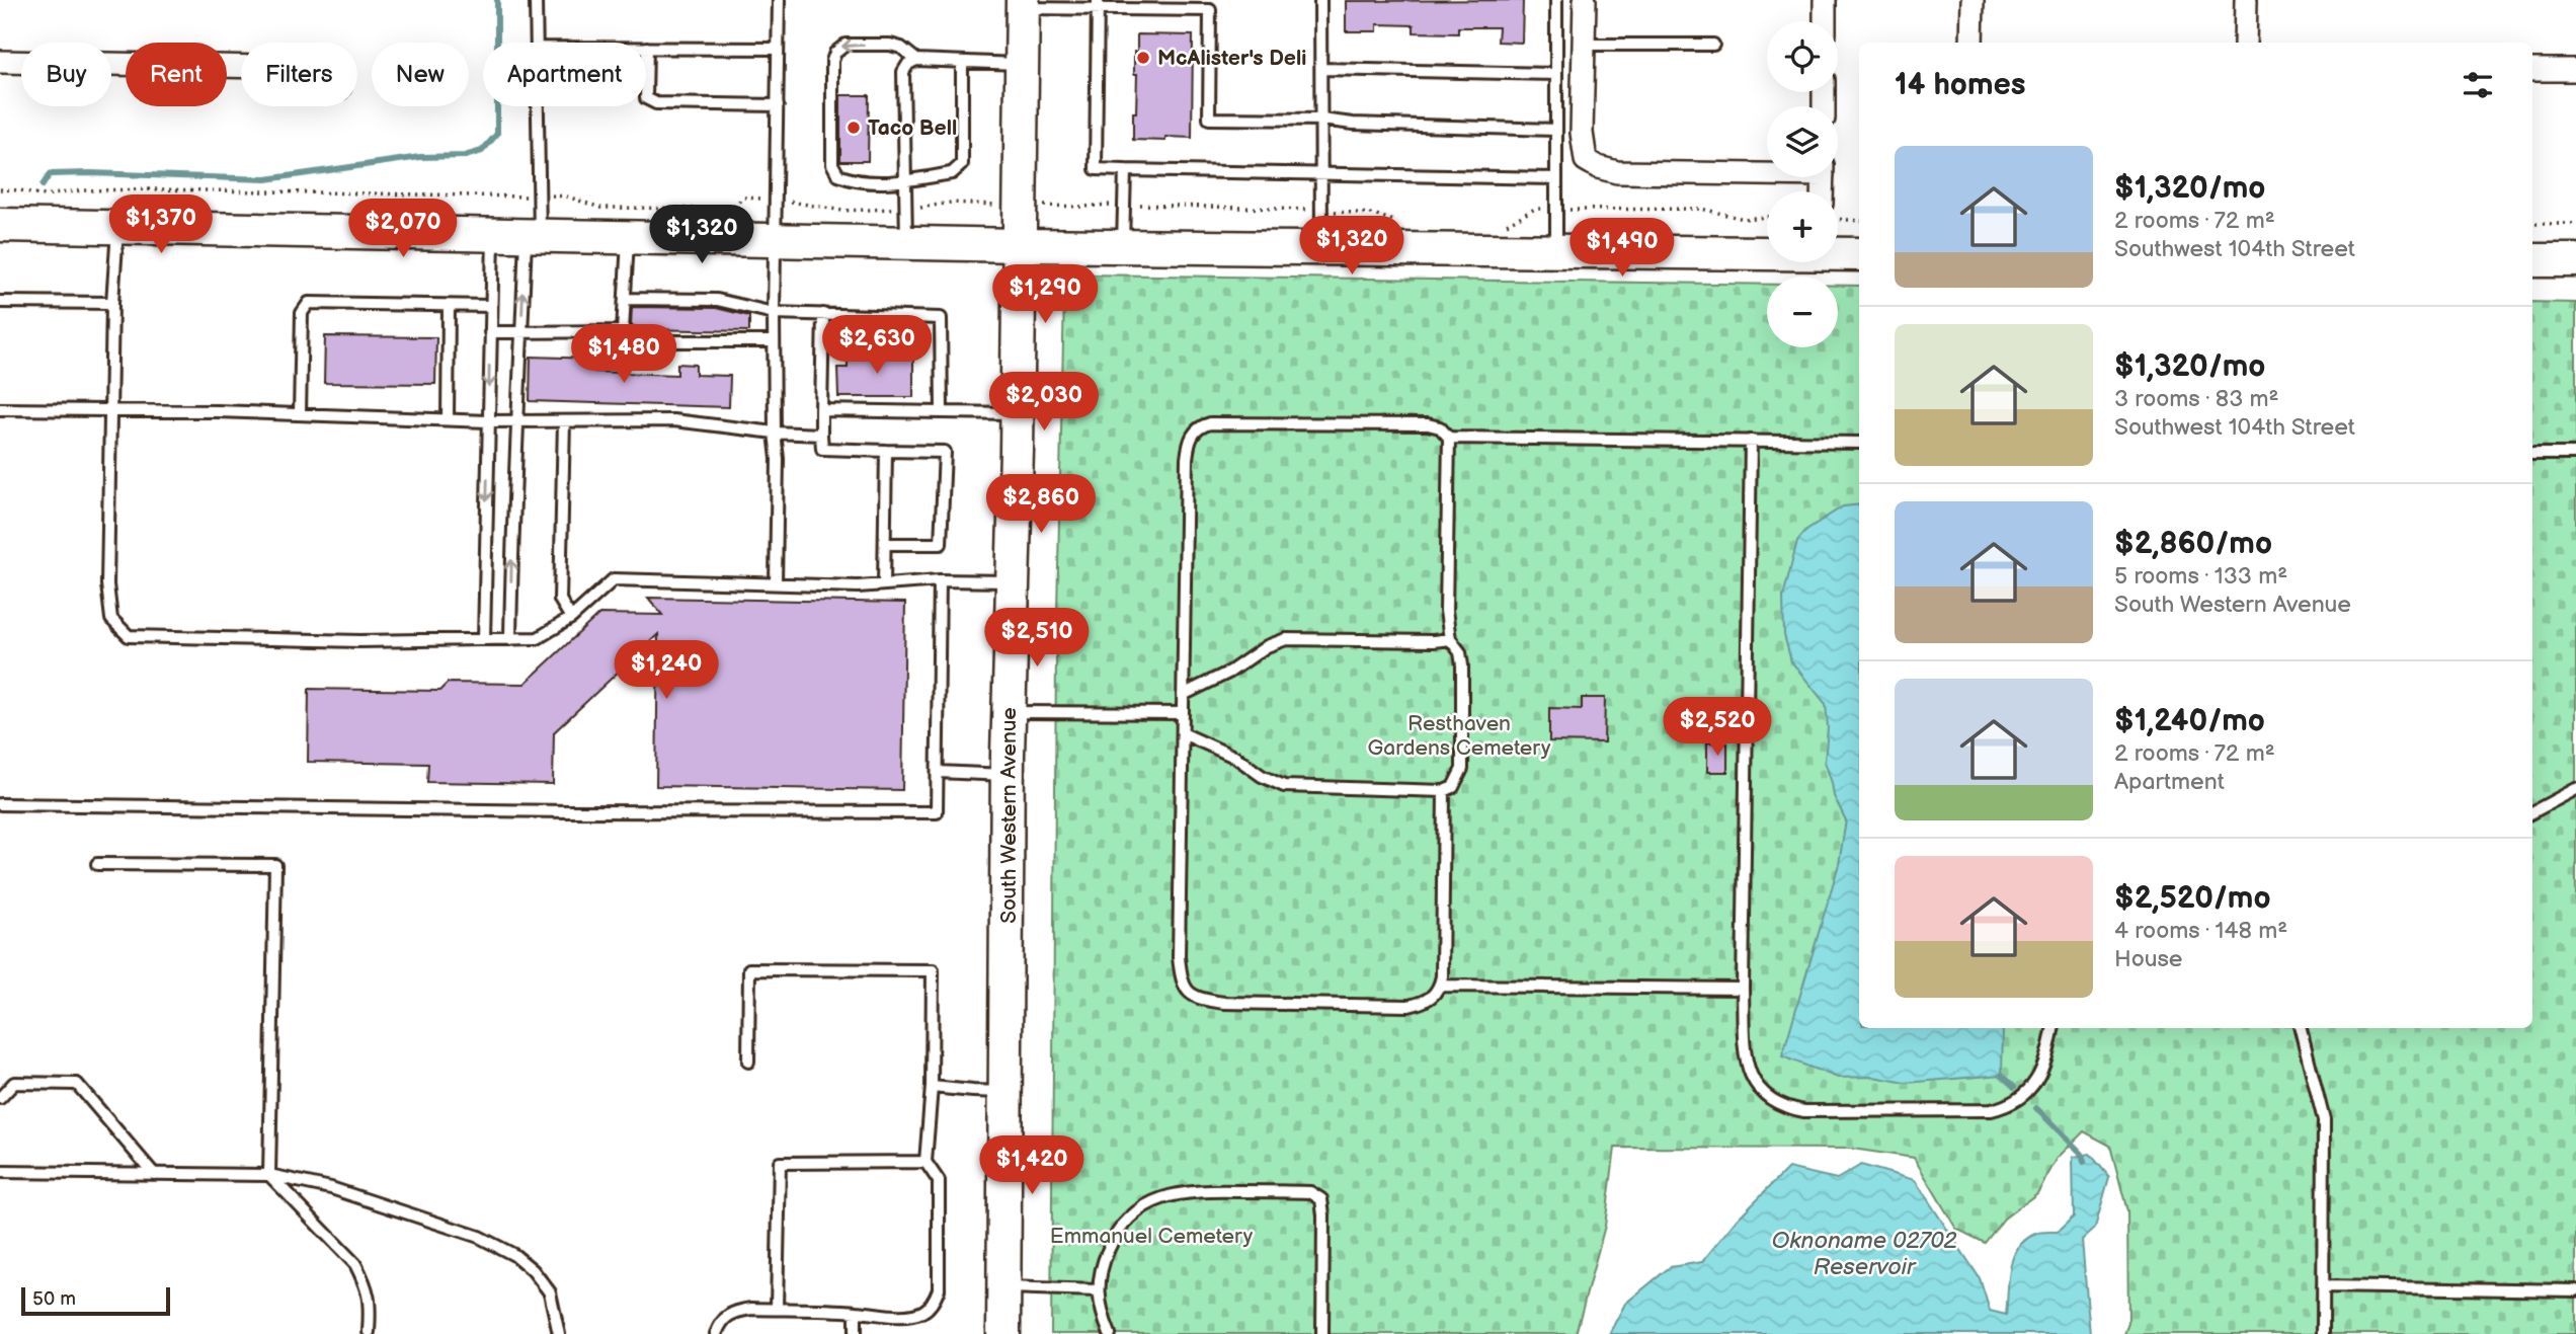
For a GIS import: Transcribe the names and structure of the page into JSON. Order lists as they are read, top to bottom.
{
  "streets": {
    "main road": ["South Western Avenue"]
  },
  "water": ["Oknoname 02702 Reservoir"],
  "parks": ["Resthaven Gardens Cemetery", "Emmanuel Cemetery"],
  "places": ["McAlister's Deli", "Taco Bell"],
  "scale_bar": "50 m",
  "page": {
    "map_buttons": ["+", "−"],
    "chip": [
      "Buy",
      "Rent",
      "Filters",
      "New",
      "Apartment"
    ],
    "heading": "14 homes",
    "list": [
      {
        "name": "$1,320/mo",
        "note": "2 rooms · 72 m² · Southwest 104th Street"
      },
      {
        "name": "$1,320/mo",
        "note": "3 rooms · 83 m² · Southwest 104th Street"
      },
      {
        "name": "$2,860/mo",
        "note": "5 rooms · 133 m² · South Western Avenue"
      },
      {
        "name": "$1,240/mo",
        "note": "2 rooms · 72 m² · Apartment"
      },
      {
        "name": "$2,520/mo",
        "note": "4 rooms · 148 m² · House"
      }
    ],
    "price": [
      "$1,370",
      "$2,070",
      "$1,320",
      "$1,320",
      "$1,490",
      "$1,290",
      "$2,630",
      "$1,480",
      "$2,030",
      "$2,860",
      "$2,510",
      "$1,240",
      "$2,520",
      "$1,420"
    ],
    "scale": "50 m"
  }
}
